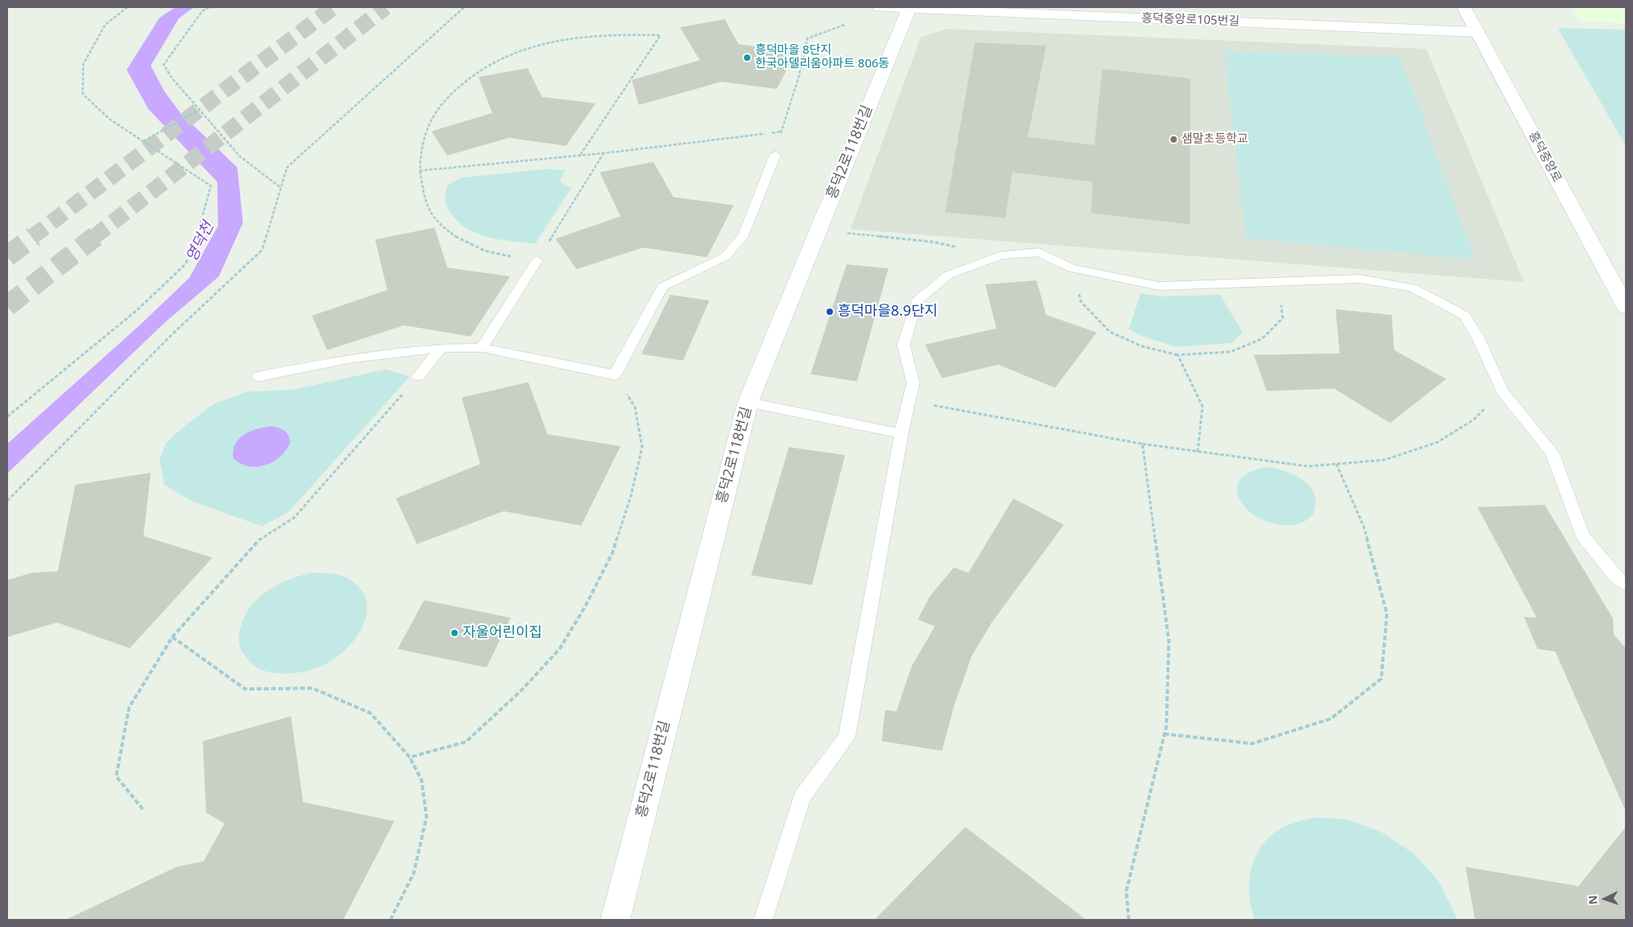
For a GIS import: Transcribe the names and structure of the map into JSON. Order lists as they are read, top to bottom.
{
  "streets": {
    "street": ["흥덕중앙로105번길", "흥덕2로118번길", "흥덕중앙로"]
  },
  "crossings": [
    ["흥덕중앙로105번길", "흥덕2로118번길"],
    ["흥덕중앙로105번길", "흥덕중앙로"]
  ],
  "water": ["영덕천"],
  "places": [
    "흥덕마을 8단지 한국아델리움아파트 806동",
    "샘말초등학교",
    "흥덕마을8.9단지",
    "자울어린이집"
  ],
  "north": "left"
}
